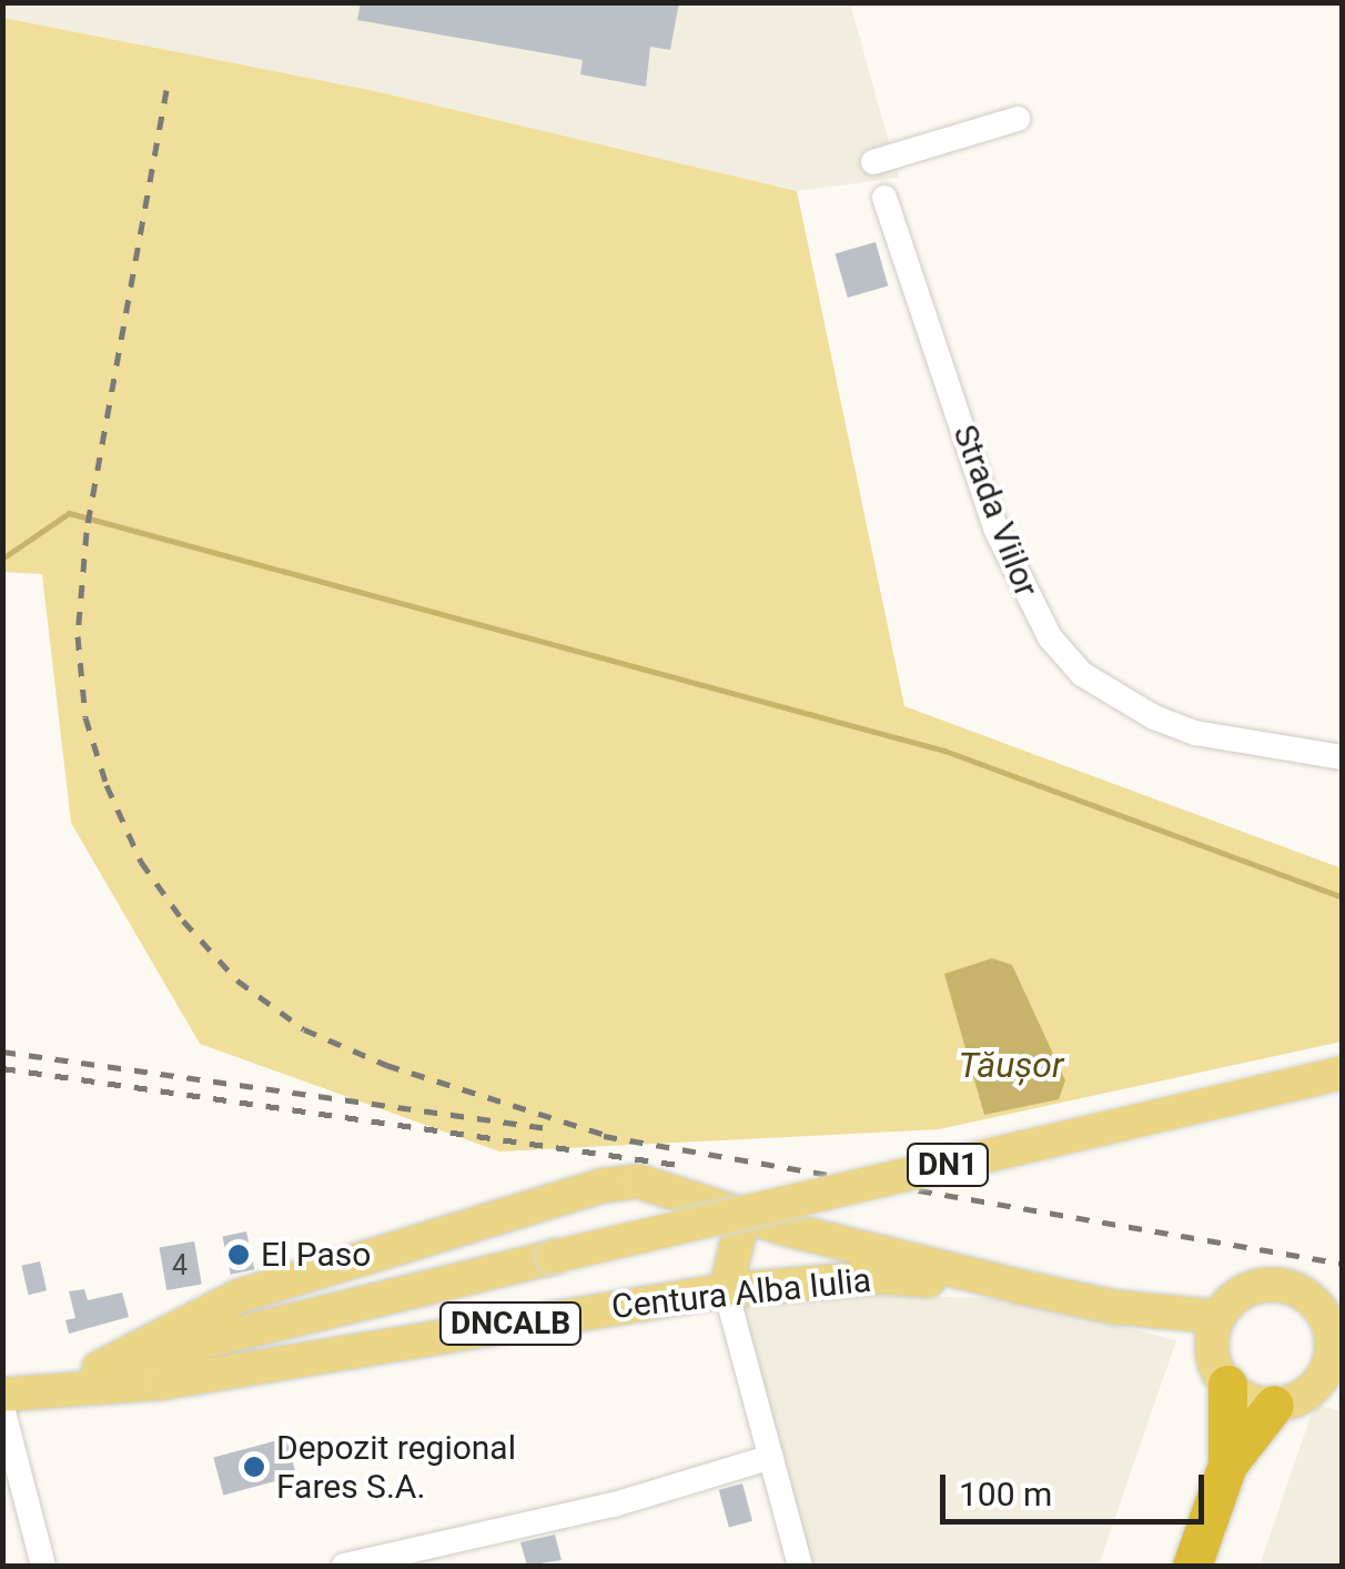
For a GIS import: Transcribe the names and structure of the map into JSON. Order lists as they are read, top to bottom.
{
  "streets": {
    "main road": ["DN1", "Centura Alba Iulia", "DNCALB"],
    "street": ["Strada Viilor"]
  },
  "crossings": [
    ["DN1", "Centura Alba Iulia"],
    ["Centura Alba Iulia", "DNCALB"]
  ],
  "water": ["Tăușor"],
  "places": ["El Paso", "Depozit regional Fares S.A."],
  "house_numbers": ["4"],
  "scale_bar": "100 m"
}
